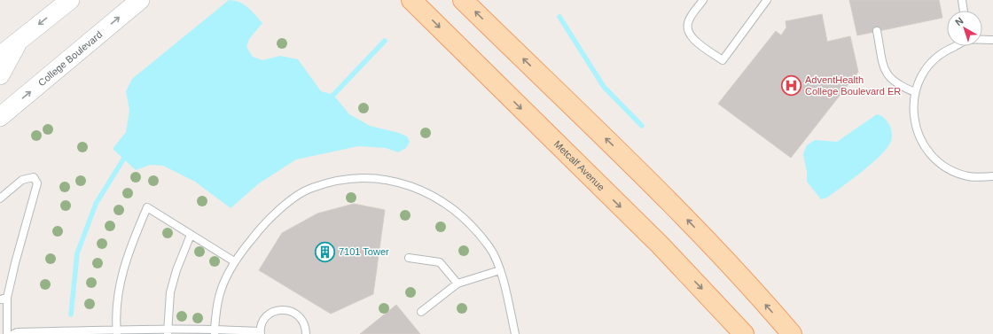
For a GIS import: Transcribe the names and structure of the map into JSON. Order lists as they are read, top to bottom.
{
  "streets": {
    "main road": ["College Boulevard", "Metcalf Avenue"]
  },
  "places": {
    "hospital": ["AdventHealth College Boulevard ER"],
    "building": ["7101 Tower"]
  },
  "north": "top left"
}
